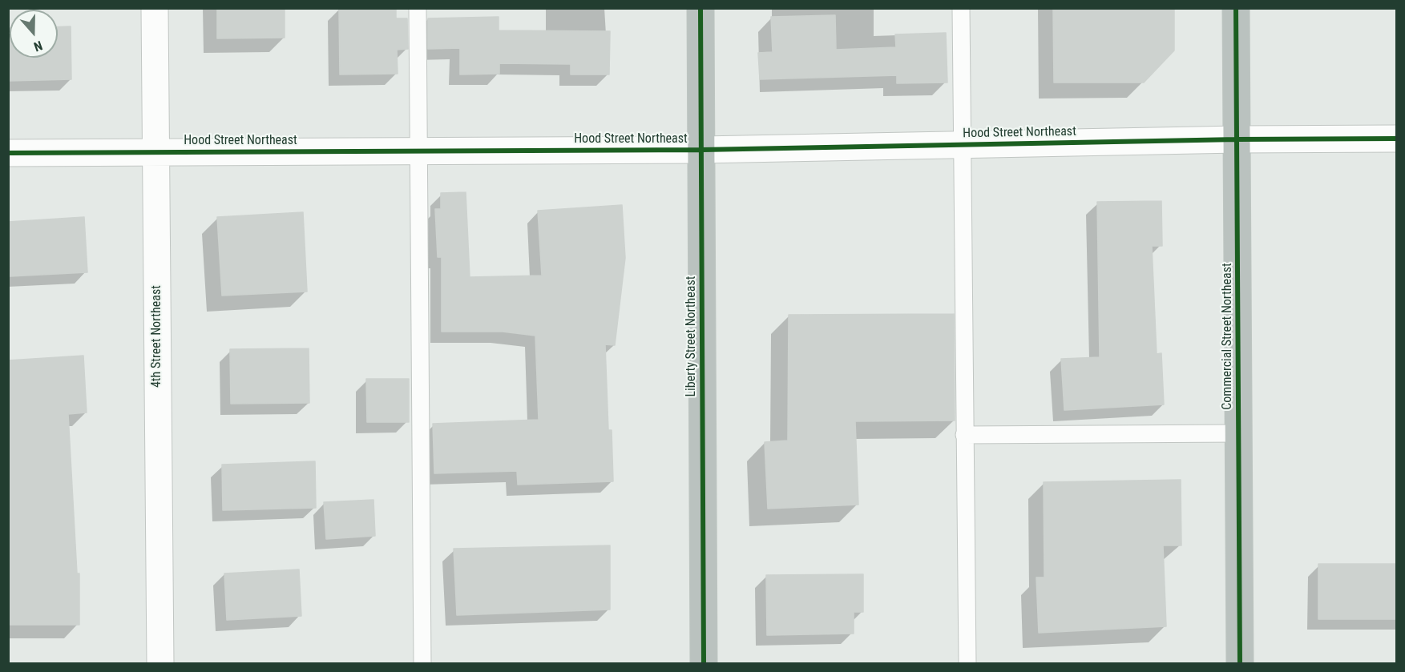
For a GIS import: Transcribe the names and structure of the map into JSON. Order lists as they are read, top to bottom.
{
  "streets": {
    "highway": ["Liberty Street Northeast", "Commercial Street Northeast"],
    "street": ["Hood Street Northeast", "4th Street Northeast"]
  },
  "crossings": [
    ["Hood Street Northeast", "4th Street Northeast"],
    ["Hood Street Northeast", "Liberty Street Northeast"],
    ["Hood Street Northeast", "Commercial Street Northeast"]
  ],
  "north": "bottom"
}
